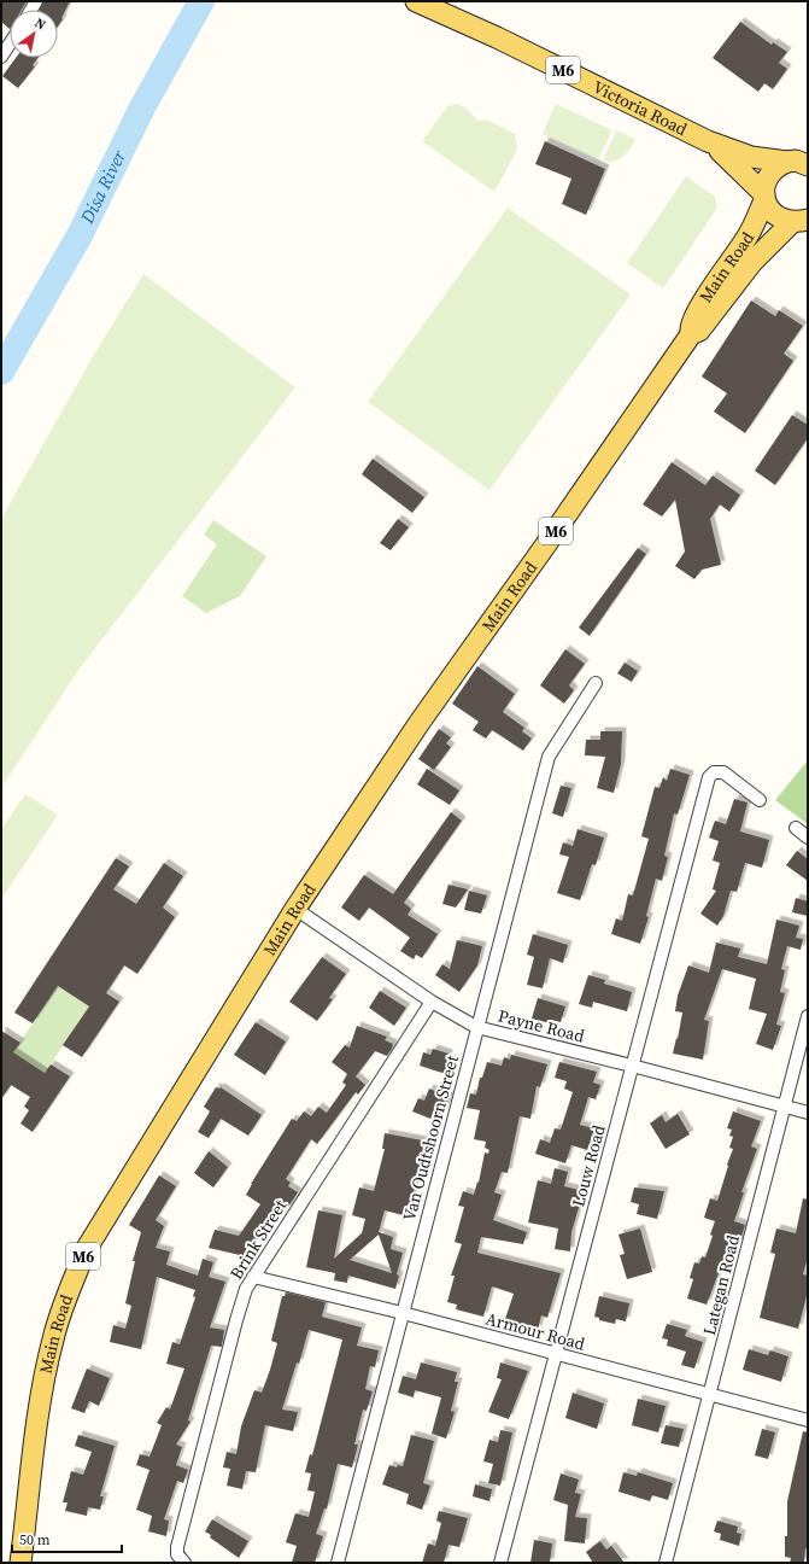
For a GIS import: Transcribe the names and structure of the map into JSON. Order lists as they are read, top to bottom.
{
  "streets": {
    "main road": ["M6", "Victoria Road", "Main Road"],
    "street": [
      "Payne Road",
      "Van Oudtshoorn Street",
      "Louw Road",
      "Brink Street",
      "Lategan Road",
      "Armour Road"
    ]
  },
  "crossings": [
    ["Victoria Road", "Main Road"],
    ["Main Road", "Payne Road"],
    ["Payne Road", "Van Oudtshoorn Street"],
    ["Payne Road", "Louw Road"],
    ["Payne Road", "Brink Street"],
    ["Payne Road", "Lategan Road"],
    ["Van Oudtshoorn Street", "Armour Road"],
    ["Louw Road", "Armour Road"],
    ["Brink Street", "Armour Road"],
    ["Lategan Road", "Armour Road"]
  ],
  "water": ["Disa River"],
  "scale_bar": "50 m",
  "north": "top right"
}
